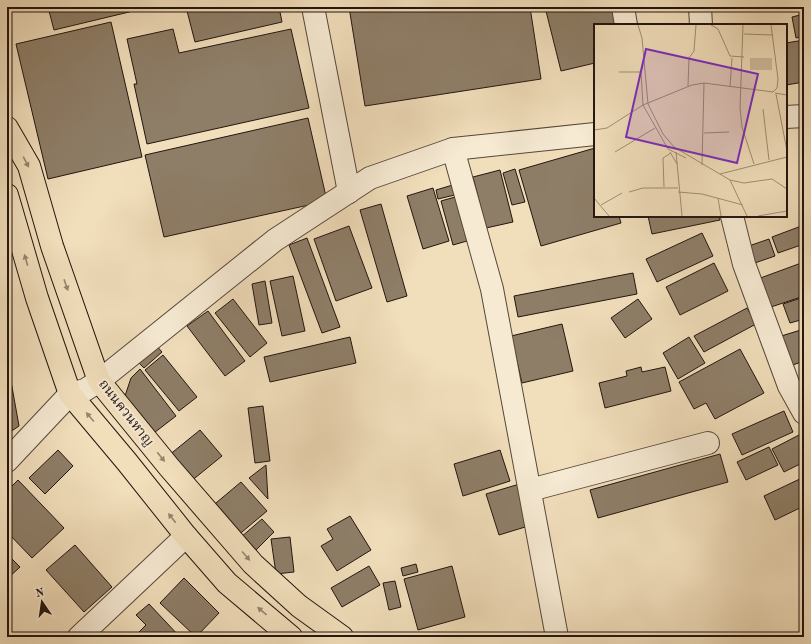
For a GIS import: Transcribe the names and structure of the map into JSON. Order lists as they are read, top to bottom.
{
  "streets": {
    "main road": ["ถนนควนหาญ"]
  },
  "north": "top"
}
